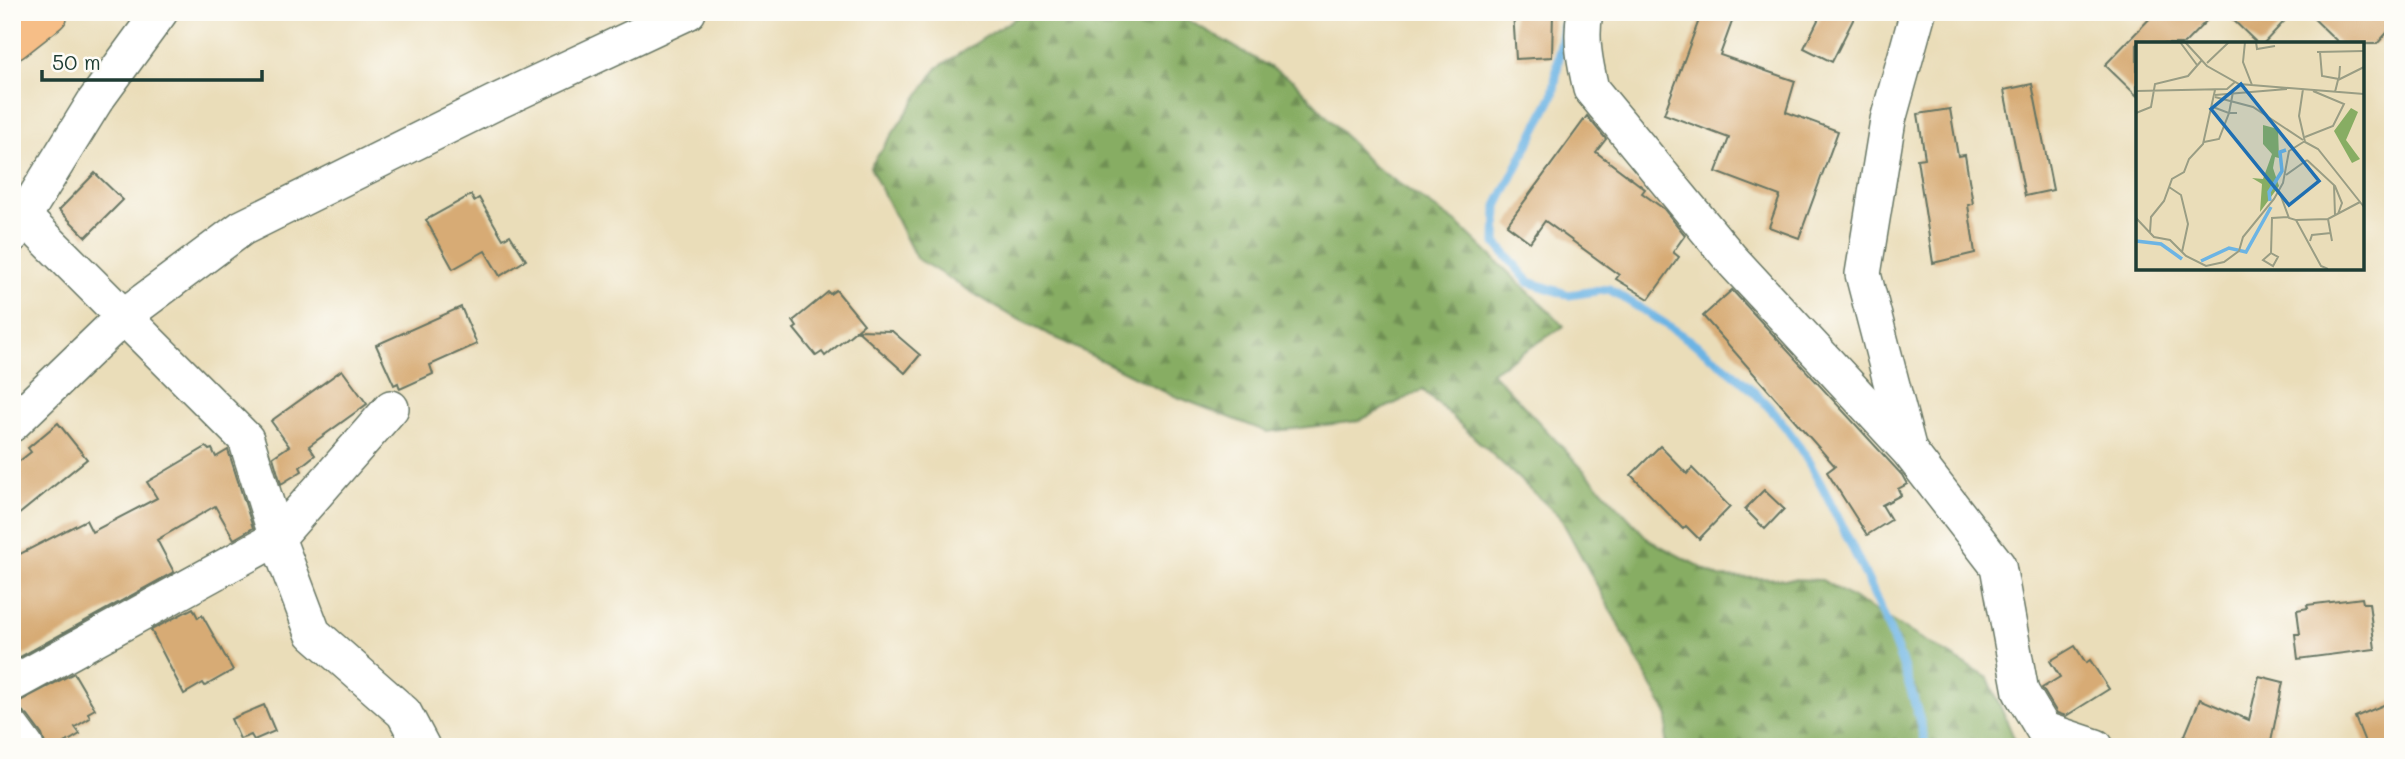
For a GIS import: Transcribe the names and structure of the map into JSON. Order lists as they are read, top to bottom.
{
  "scale_bar": "50 m"
}
